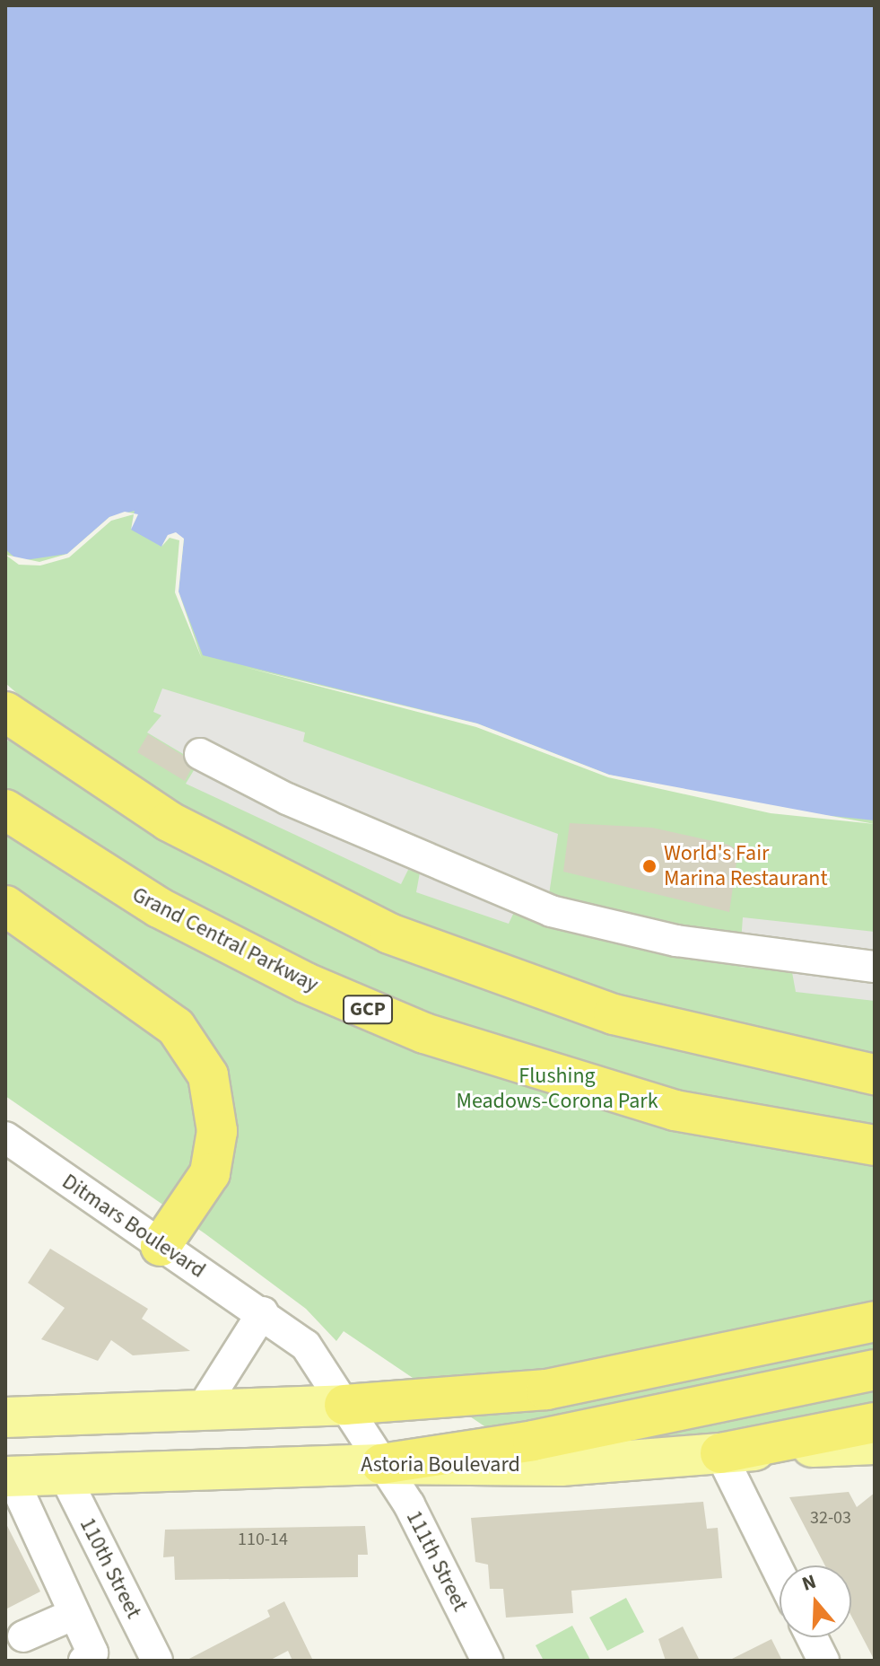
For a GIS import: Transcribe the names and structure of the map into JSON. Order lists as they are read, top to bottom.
{
  "streets": {
    "highway": ["Grand Central Parkway", "GCP"],
    "main road": ["Astoria Boulevard"],
    "street": ["Ditmars Boulevard", "111th Street", "110th Street"]
  },
  "crossings": [
    ["Ditmars Boulevard", "Astoria Boulevard"],
    ["Ditmars Boulevard", "111th Street"],
    ["Astoria Boulevard", "111th Street"],
    ["Astoria Boulevard", "110th Street"]
  ],
  "parks": ["Flushing Meadows-Corona Park"],
  "places": ["World's Fair Marina Restaurant"],
  "house_numbers": ["32-03", "110-14"],
  "north": "top"
}
